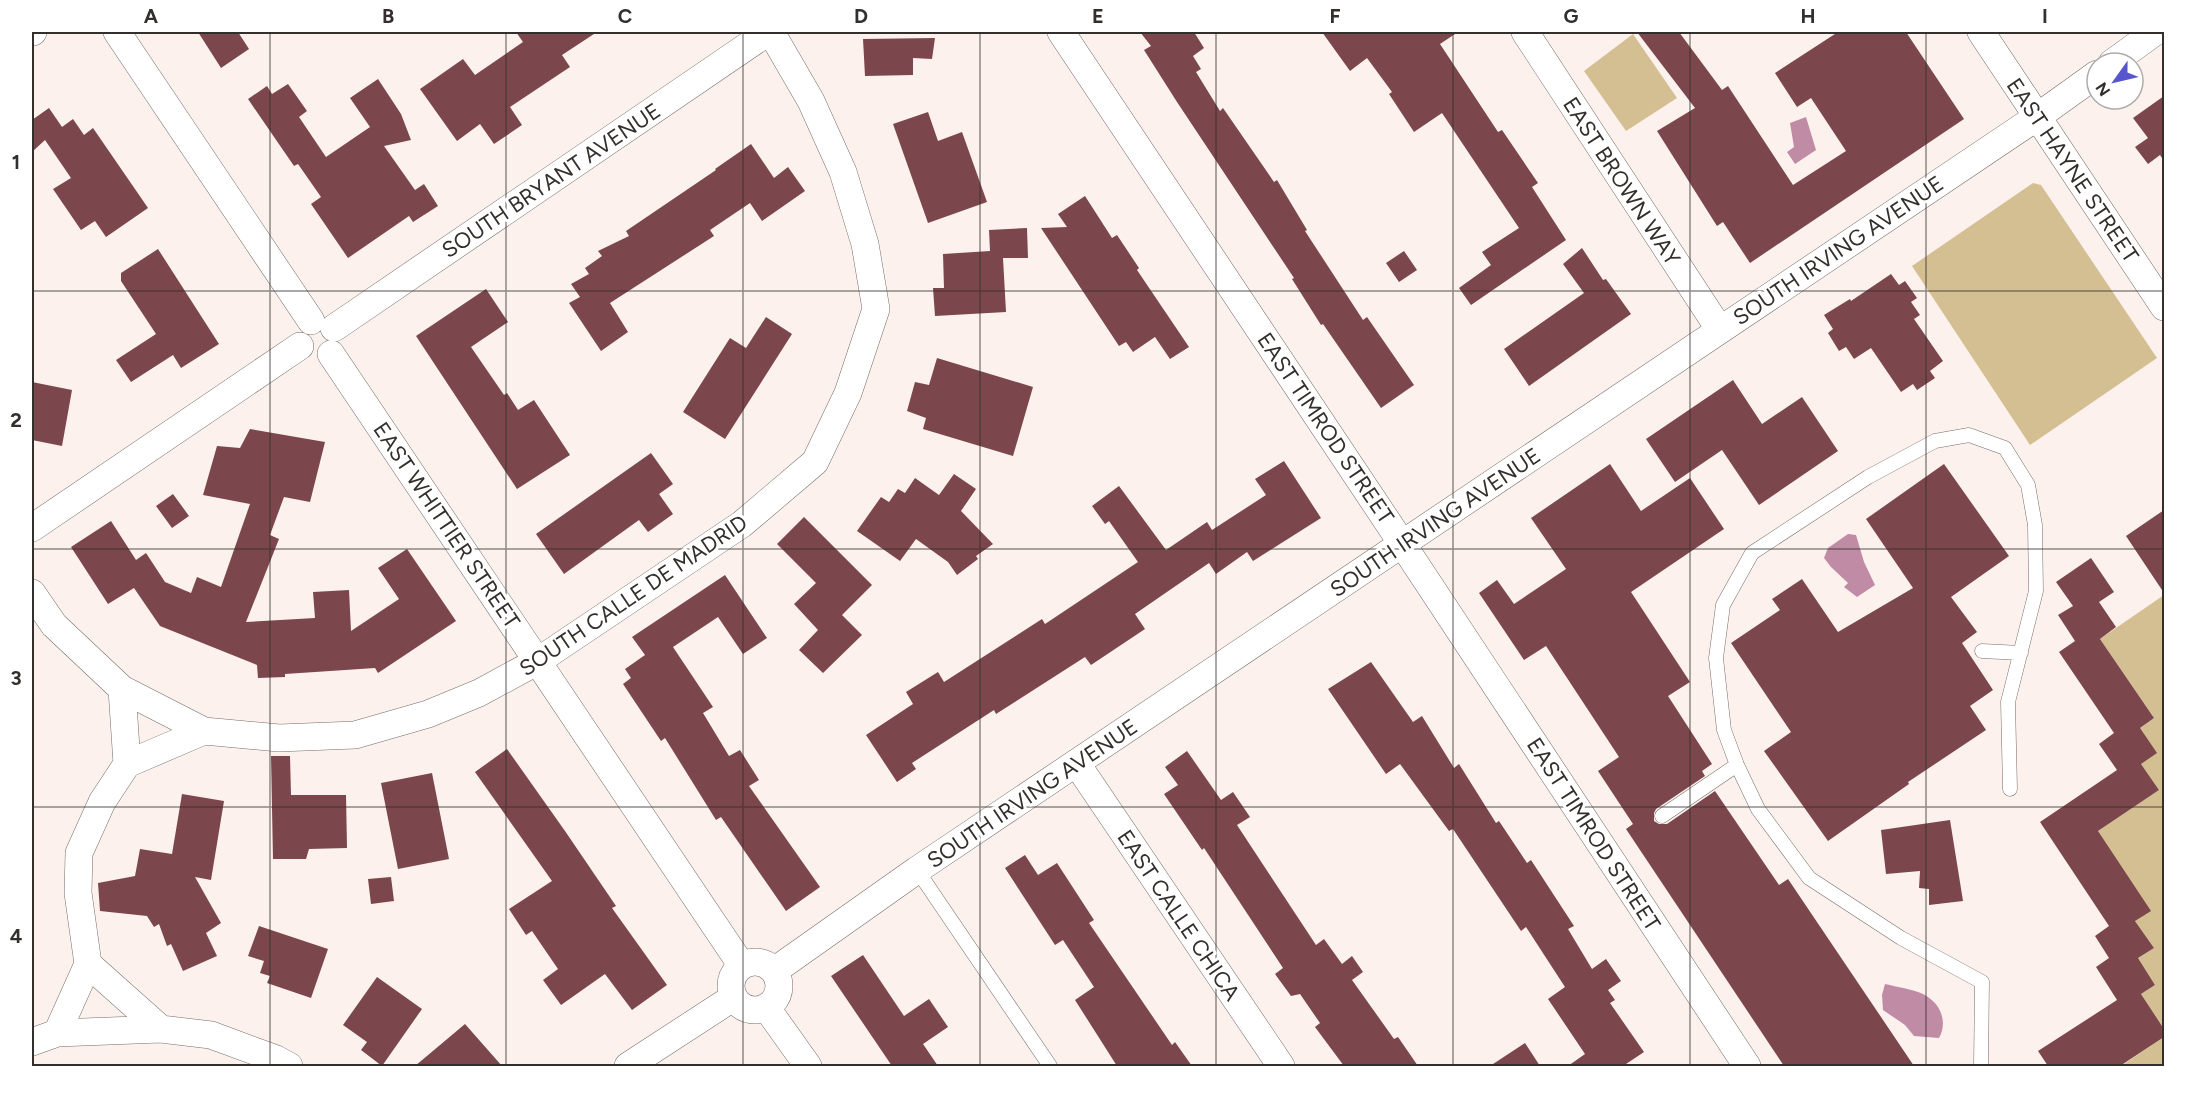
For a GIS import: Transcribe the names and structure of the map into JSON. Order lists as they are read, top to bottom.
{
  "streets": {
    "street": [
      "EAST HAYNE STREET",
      "SOUTH BRYANT AVENUE",
      "EAST BROWN WAY",
      "SOUTH IRVING AVENUE",
      "EAST TIMROD STREET",
      "EAST WHITTIER STREET",
      "SOUTH CALLE DE MADRID",
      "EAST CALLE CHICA"
    ]
  },
  "crossings": [
    ["EAST HAYNE STREET", "SOUTH IRVING AVENUE"],
    ["SOUTH BRYANT AVENUE", "EAST WHITTIER STREET"],
    ["SOUTH BRYANT AVENUE", "SOUTH CALLE DE MADRID"],
    ["EAST BROWN WAY", "SOUTH IRVING AVENUE"],
    ["SOUTH IRVING AVENUE", "EAST TIMROD STREET"],
    ["SOUTH IRVING AVENUE", "EAST WHITTIER STREET"],
    ["SOUTH IRVING AVENUE", "EAST CALLE CHICA"],
    ["EAST WHITTIER STREET", "SOUTH CALLE DE MADRID"]
  ],
  "north": "bottom left",
  "grid": {
    "columns": [
      "A",
      "B",
      "C",
      "D",
      "E",
      "F",
      "G",
      "H",
      "I"
    ],
    "rows": [
      "1",
      "2",
      "3",
      "4"
    ]
  }
}
